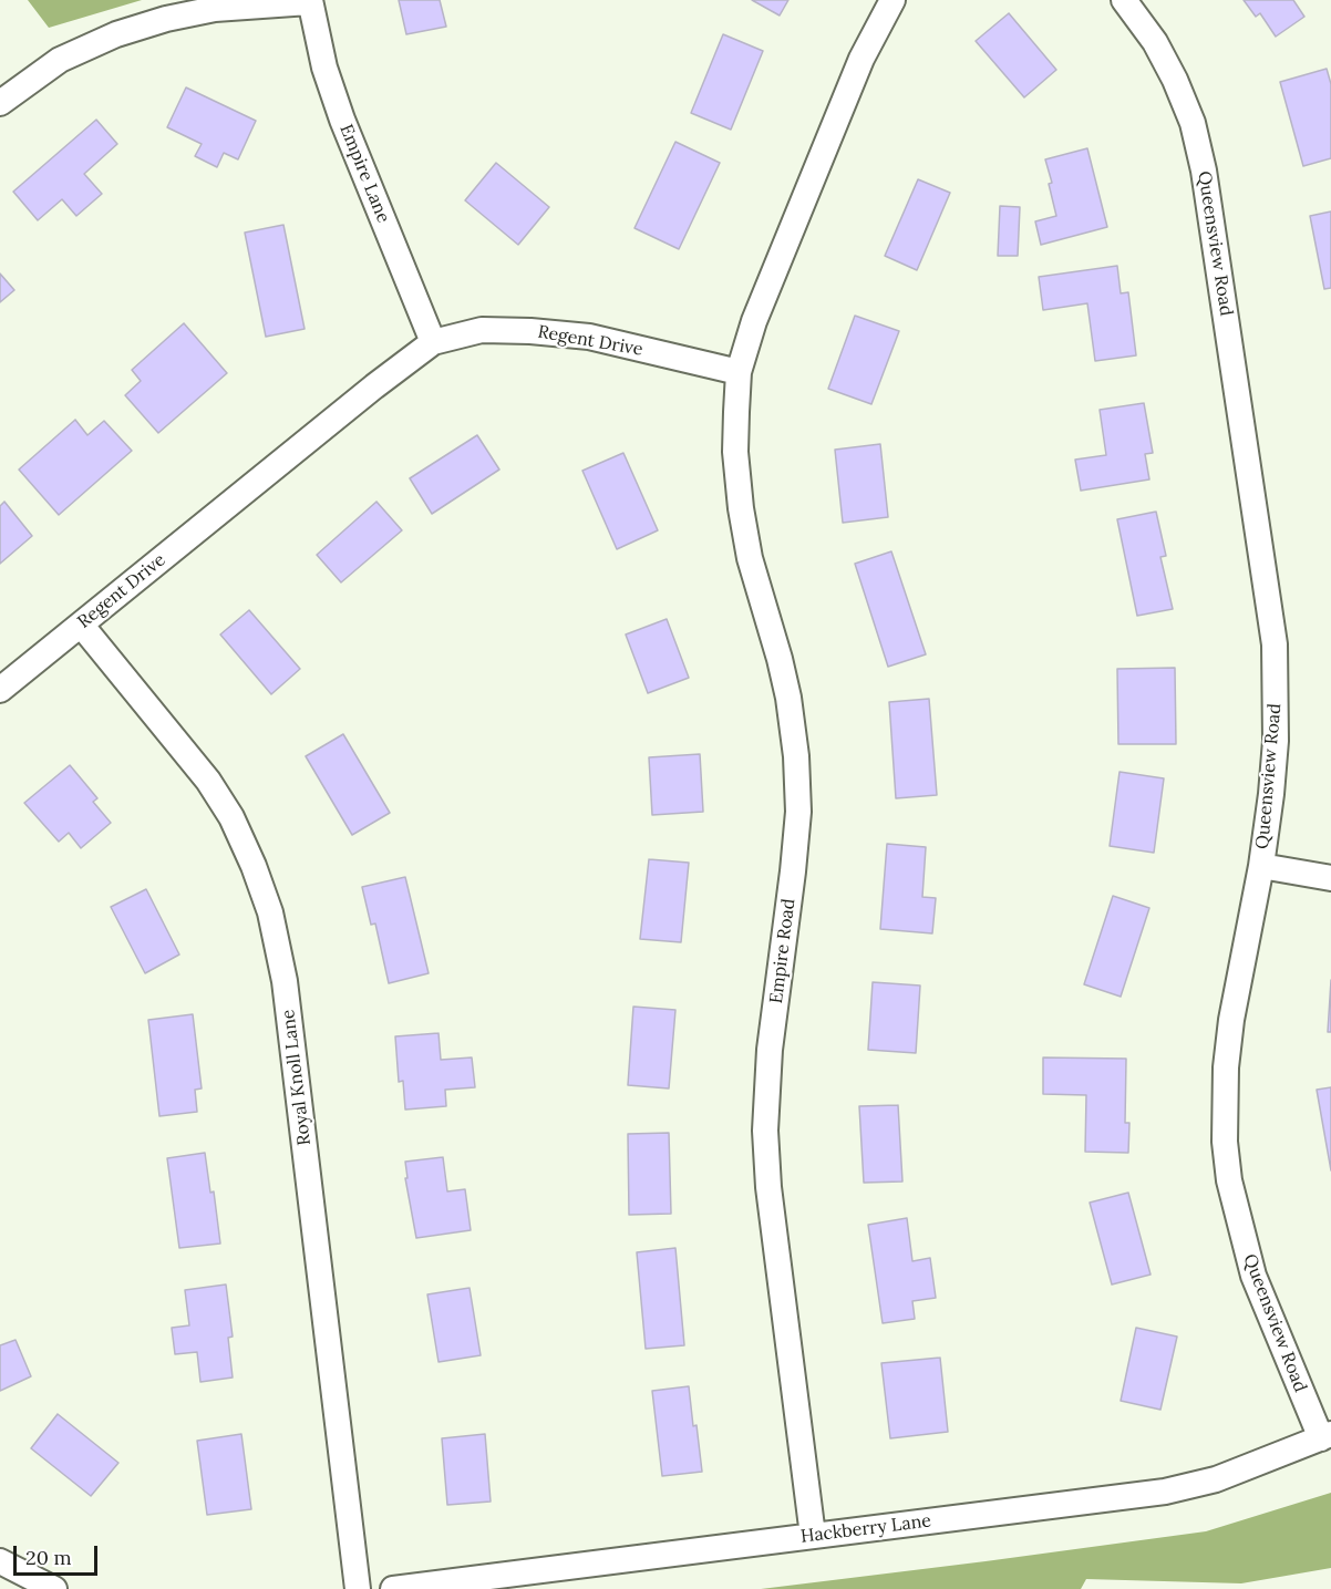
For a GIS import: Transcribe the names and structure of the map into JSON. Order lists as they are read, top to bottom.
{
  "streets": {
    "street": [
      "Empire Lane",
      "Queensview Road",
      "Regent Drive",
      "Empire Road",
      "Royal Knoll Lane",
      "Hackberry Lane"
    ]
  },
  "crossings": [
    ["Empire Lane", "Regent Drive"],
    ["Queensview Road", "Hackberry Lane"],
    ["Regent Drive", "Empire Road"],
    ["Regent Drive", "Royal Knoll Lane"],
    ["Empire Road", "Hackberry Lane"]
  ],
  "scale_bar": "20 m"
}
